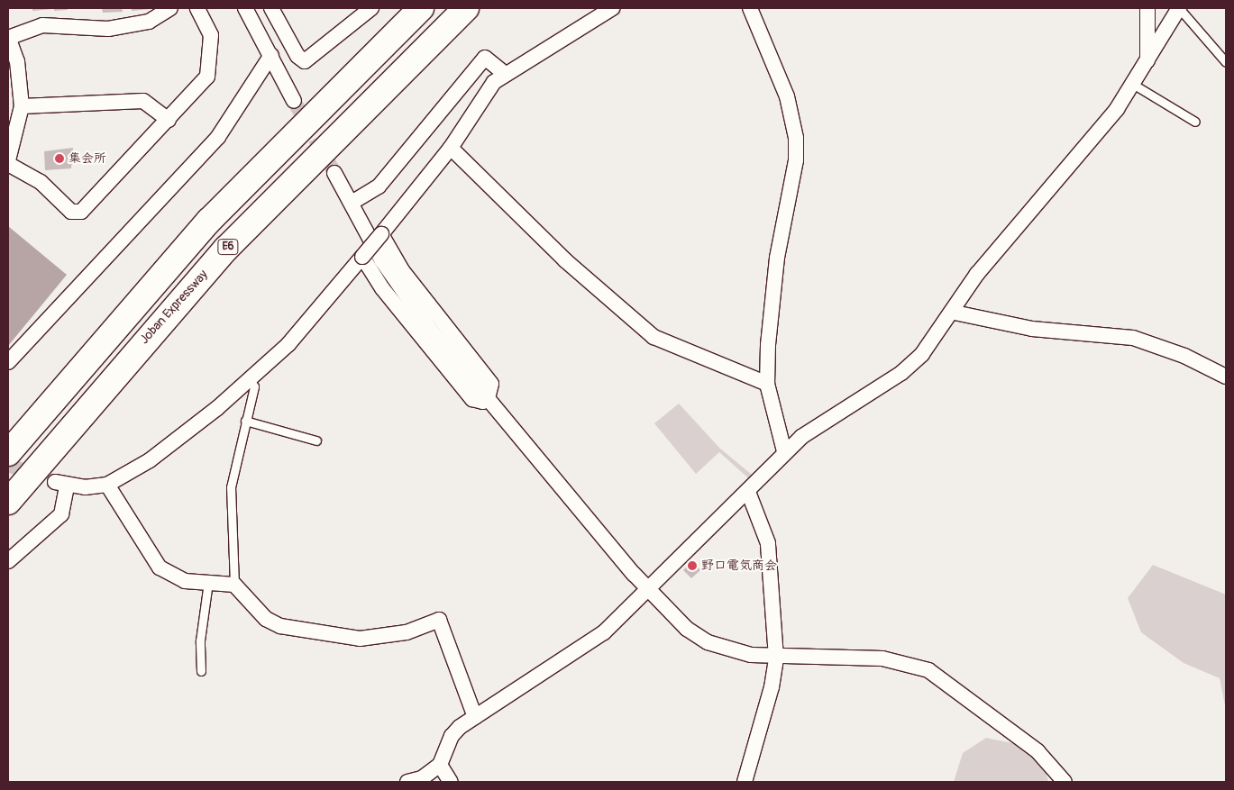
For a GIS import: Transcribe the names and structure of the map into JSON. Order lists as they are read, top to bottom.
{
  "streets": {
    "highway": ["E6", "Joban Expressway"]
  },
  "places": ["集会所", "野口電気商会"]
}
